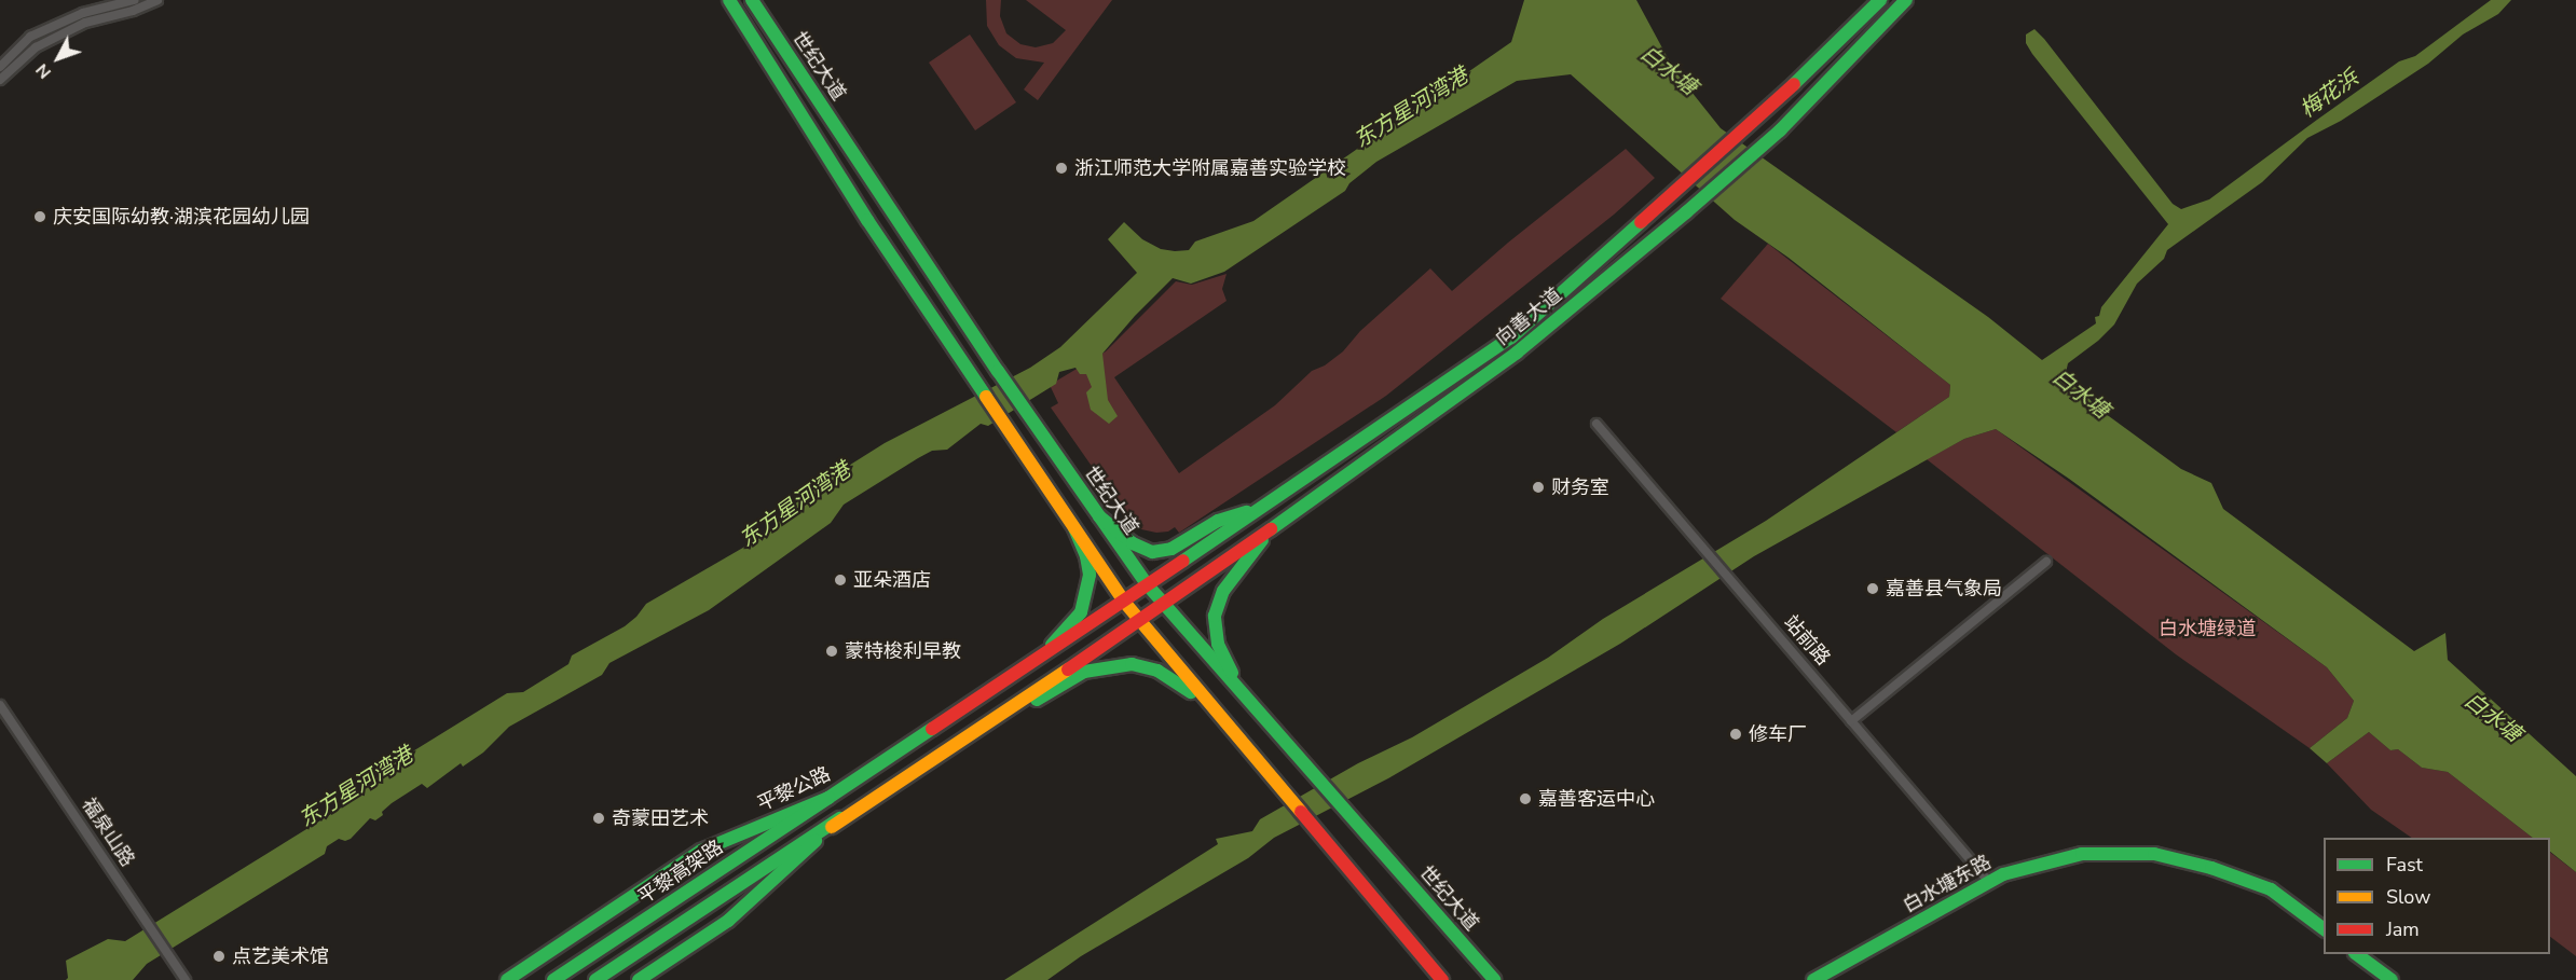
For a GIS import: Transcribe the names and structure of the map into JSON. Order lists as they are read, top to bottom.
{
  "streets": {
    "main road": [
      "世纪大道",
      "向善大道",
      "平黎公路",
      "平黎高架路",
      "白水塘东路"
    ],
    "street": ["站前路", "福泉山路"]
  },
  "crossings": [
    ["世纪大道", "向善大道"],
    ["世纪大道", "平黎公路"],
    ["向善大道", "平黎公路"],
    ["站前路", "白水塘东路"],
    ["平黎公路", "平黎高架路"]
  ],
  "water": ["白水塘", "梅花浜", "东方星河湾港"],
  "parks": ["白水塘绿道"],
  "places": [
    "浙江师范大学附属嘉善实验学校",
    "庆安国际幼教·湖滨花园幼儿园",
    "财务室",
    "亚朵酒店",
    "嘉善县气象局",
    "蒙特梭利早教",
    "修车厂",
    "嘉善客运中心",
    "奇蒙田艺术",
    "点艺美术馆"
  ],
  "legend": ["Fast", "Slow", "Jam"],
  "north": "bottom left"
}
